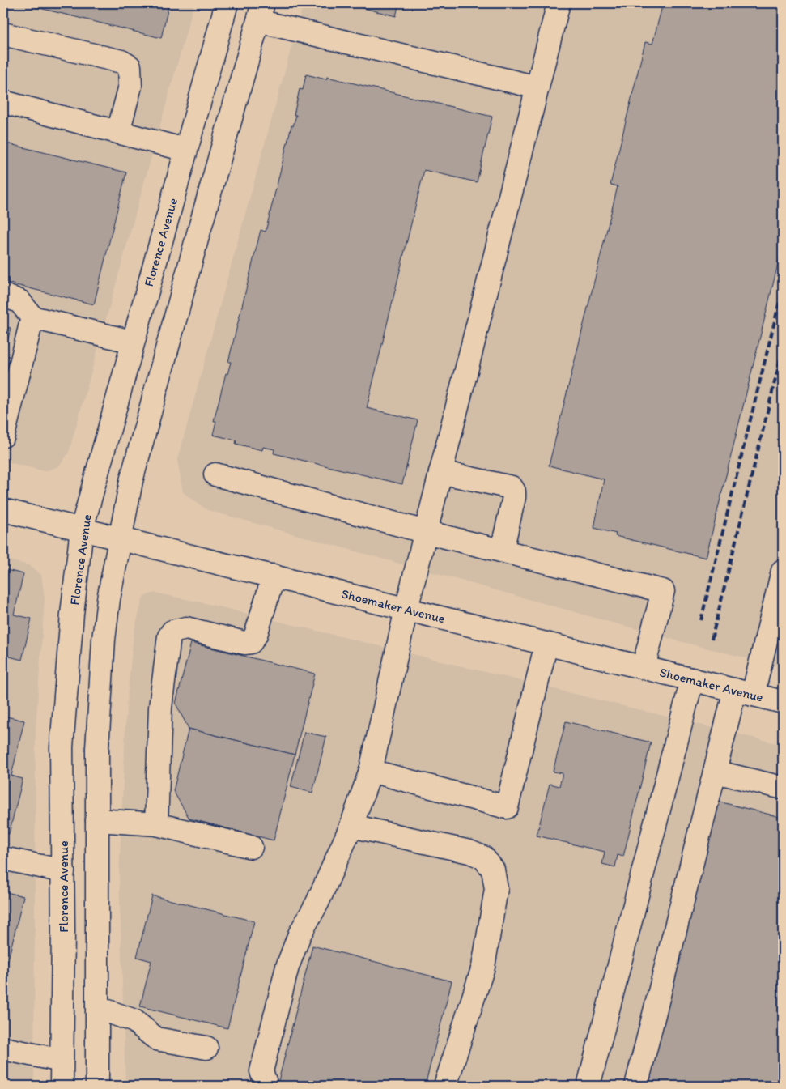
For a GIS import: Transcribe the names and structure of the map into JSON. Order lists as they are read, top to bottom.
{
  "streets": {
    "main road": ["Florence Avenue", "Shoemaker Avenue"]
  },
  "crossings": [
    ["Florence Avenue", "Shoemaker Avenue"]
  ]
}
